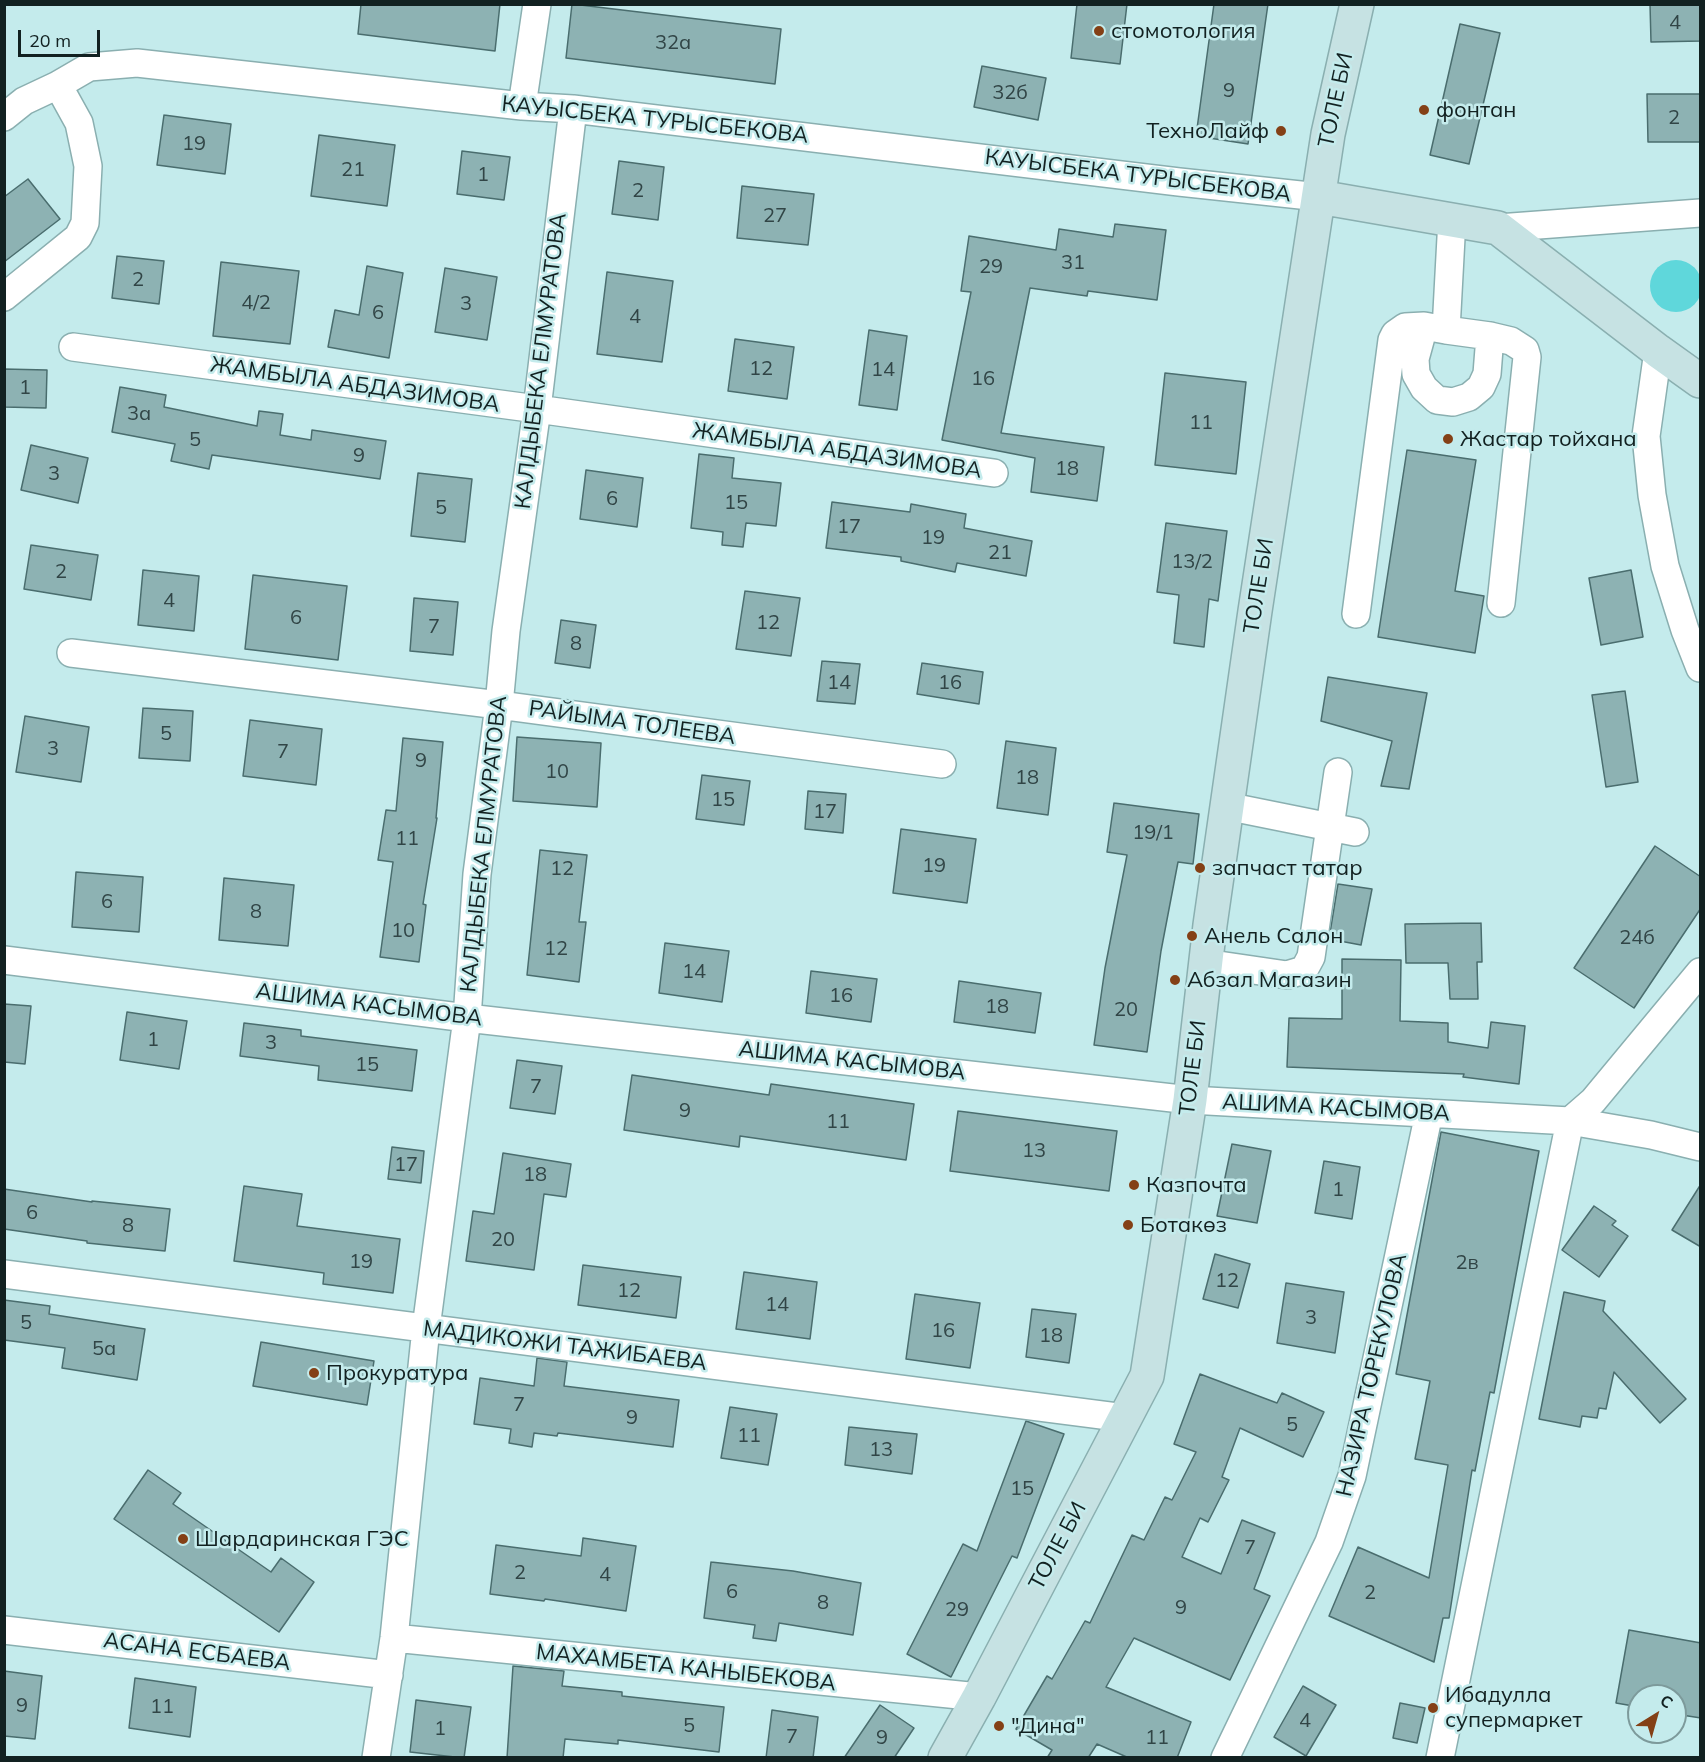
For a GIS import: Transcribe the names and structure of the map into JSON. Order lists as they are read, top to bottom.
{
  "streets": {
    "street": [
      "ТОЛЕ БИ",
      "КАУЫСБЕКА ТУРЫСБЕКОВА",
      "КАЛДЫБЕКА ЕЛМУРАТОВА",
      "ЖАМБЫЛА АБДАЗИМОВА",
      "РАЙЫМА ТОЛЕЕВА",
      "АШИМА КАСЫМОВА",
      "МАДИКОЖИ ТАЖИБАЕВА",
      "НАЗИРА ТОРЕКУЛОВА",
      "АСАНА ЕСБАЕВА",
      "МАХАМБЕТА КАНЫБЕКОВА"
    ]
  },
  "crossings": [
    ["ТОЛЕ БИ", "КАУЫСБЕКА ТУРЫСБЕКОВА"],
    ["ТОЛЕ БИ", "АШИМА КАСЫМОВА"],
    ["ТОЛЕ БИ", "МАДИКОЖИ ТАЖИБАЕВА"],
    ["ТОЛЕ БИ", "МАХАМБЕТА КАНЫБЕКОВА"],
    ["КАУЫСБЕКА ТУРЫСБЕКОВА", "КАЛДЫБЕКА ЕЛМУРАТОВА"],
    ["КАЛДЫБЕКА ЕЛМУРАТОВА", "ЖАМБЫЛА АБДАЗИМОВА"],
    ["КАЛДЫБЕКА ЕЛМУРАТОВА", "РАЙЫМА ТОЛЕЕВА"],
    ["КАЛДЫБЕКА ЕЛМУРАТОВА", "АШИМА КАСЫМОВА"],
    ["КАЛДЫБЕКА ЕЛМУРАТОВА", "МАДИКОЖИ ТАЖИБАЕВА"],
    ["КАЛДЫБЕКА ЕЛМУРАТОВА", "АСАНА ЕСБАЕВА"],
    ["КАЛДЫБЕКА ЕЛМУРАТОВА", "МАХАМБЕТА КАНЫБЕКОВА"],
    ["АШИМА КАСЫМОВА", "НАЗИРА ТОРЕКУЛОВА"]
  ],
  "places": [
    "стомотология",
    "фонтан",
    "ТехноЛайф",
    "Жастар тойхана",
    "запчаст татар",
    "Анель Салон",
    "Абзал Магазин",
    "Казпочта",
    "Ботакөз",
    "Прокуратура",
    "Шардаринская ГЭС",
    "Ибадулла супермаркет",
    "\"Дина\""
  ],
  "house_numbers": [
    "4",
    "32а",
    "9",
    "32б",
    "2",
    "19",
    "21",
    "1",
    "2",
    "27",
    "31",
    "29",
    "2",
    "4/2",
    "3",
    "6",
    "4",
    "12",
    "14",
    "16",
    "1",
    "3а",
    "11",
    "5",
    "9",
    "18",
    "3",
    "6",
    "15",
    "5",
    "17",
    "19",
    "21",
    "13/2",
    "2",
    "4",
    "6",
    "12",
    "7",
    "8",
    "14",
    "16",
    "5",
    "3",
    "7",
    "9",
    "10",
    "18",
    "15",
    "17",
    "19/1",
    "11",
    "19",
    "12",
    "6",
    "8",
    "10",
    "24б",
    "12",
    "14",
    "16",
    "18",
    "20",
    "1",
    "3",
    "15",
    "7",
    "9",
    "11",
    "13",
    "17",
    "18",
    "1",
    "6",
    "8",
    "20",
    "19",
    "2в",
    "12",
    "12",
    "14",
    "3",
    "5",
    "16",
    "18",
    "5а",
    "7",
    "9",
    "5",
    "11",
    "13",
    "15",
    "7",
    "2",
    "4",
    "6",
    "2",
    "8",
    "9",
    "29",
    "9",
    "11",
    "4",
    "5",
    "1",
    "7",
    "9",
    "11"
  ],
  "scale_bar": "20 m",
  "north": "top right"
}
